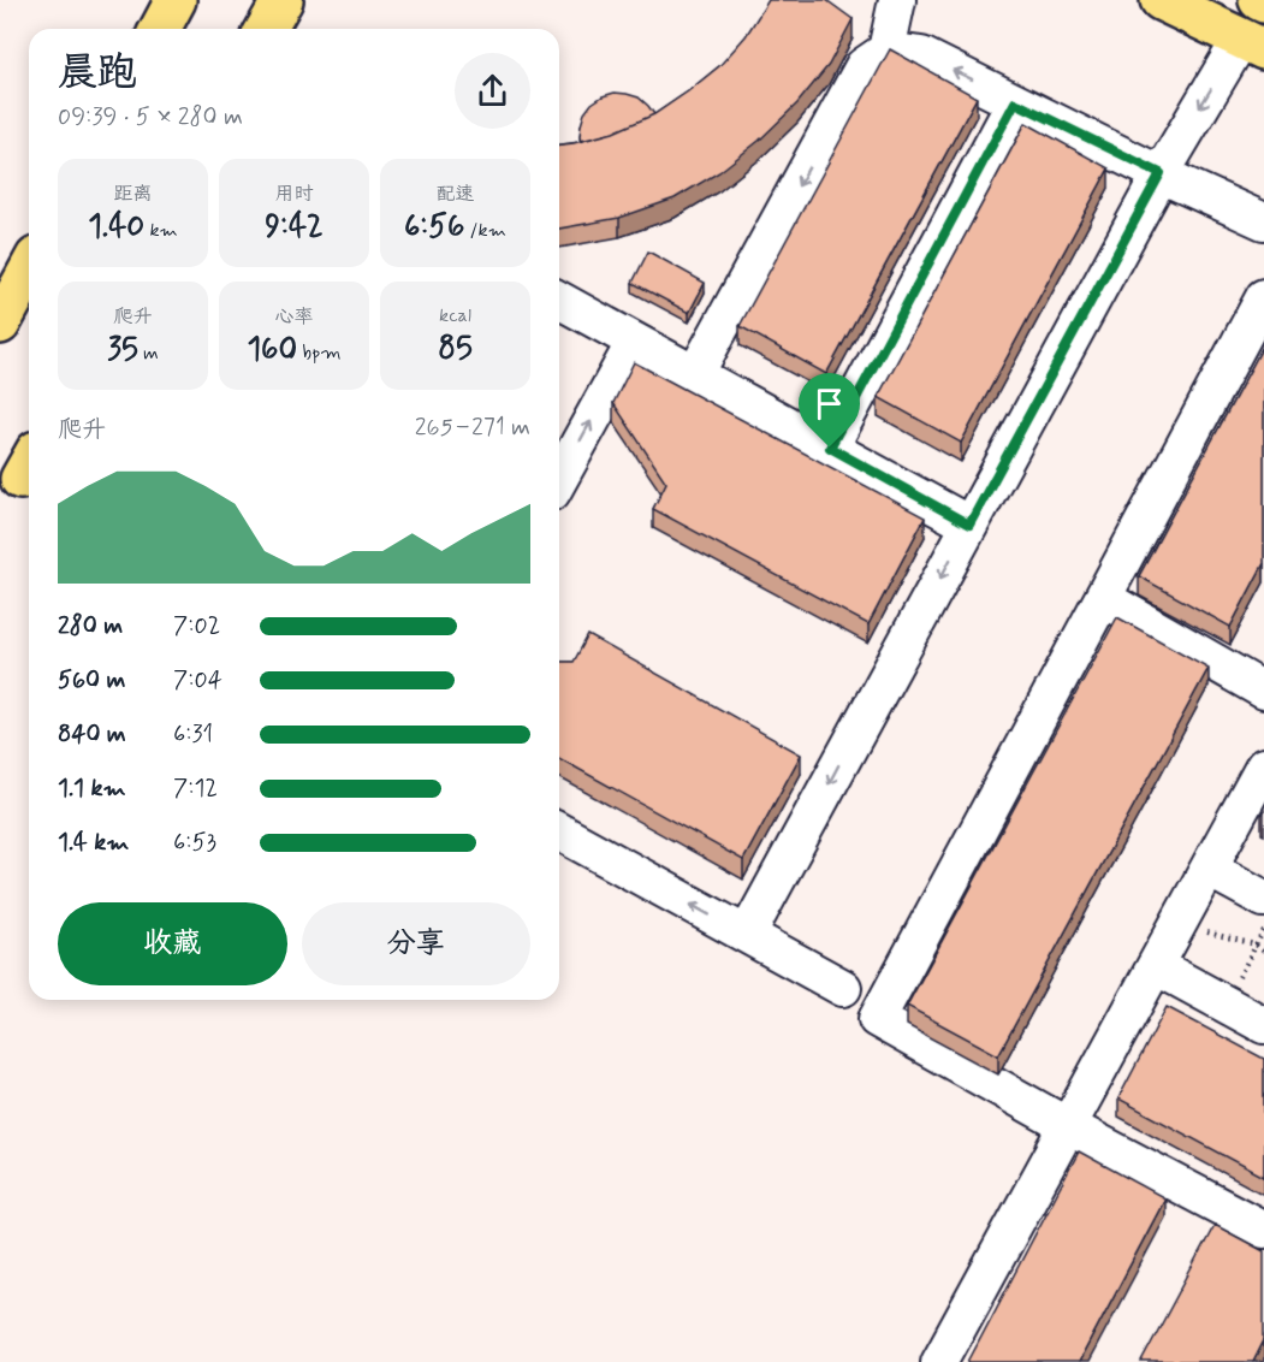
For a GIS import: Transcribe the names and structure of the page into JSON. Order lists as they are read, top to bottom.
{
  "page": {
    "heading": ["晨跑", "09:39 · 5 × 280 m"],
    "stats": [
      ["距离", "1.40 km"],
      ["用时", "9:42"],
      ["配速", "6:56 /km"],
      ["爬升", "35 m"],
      ["心率", "160 bpm"],
      ["kcal", "85"]
    ],
    "chart": ["爬升", "265–271 m"],
    "list": [
      {
        "name": "280 m",
        "note": "7:02"
      },
      {
        "name": "560 m",
        "note": "7:04"
      },
      {
        "name": "840 m",
        "note": "6:31"
      },
      {
        "name": "1.1 km",
        "note": "7:12"
      },
      {
        "name": "1.4 km",
        "note": "6:53"
      }
    ],
    "buttons": ["收藏", "分享"]
  }
}
